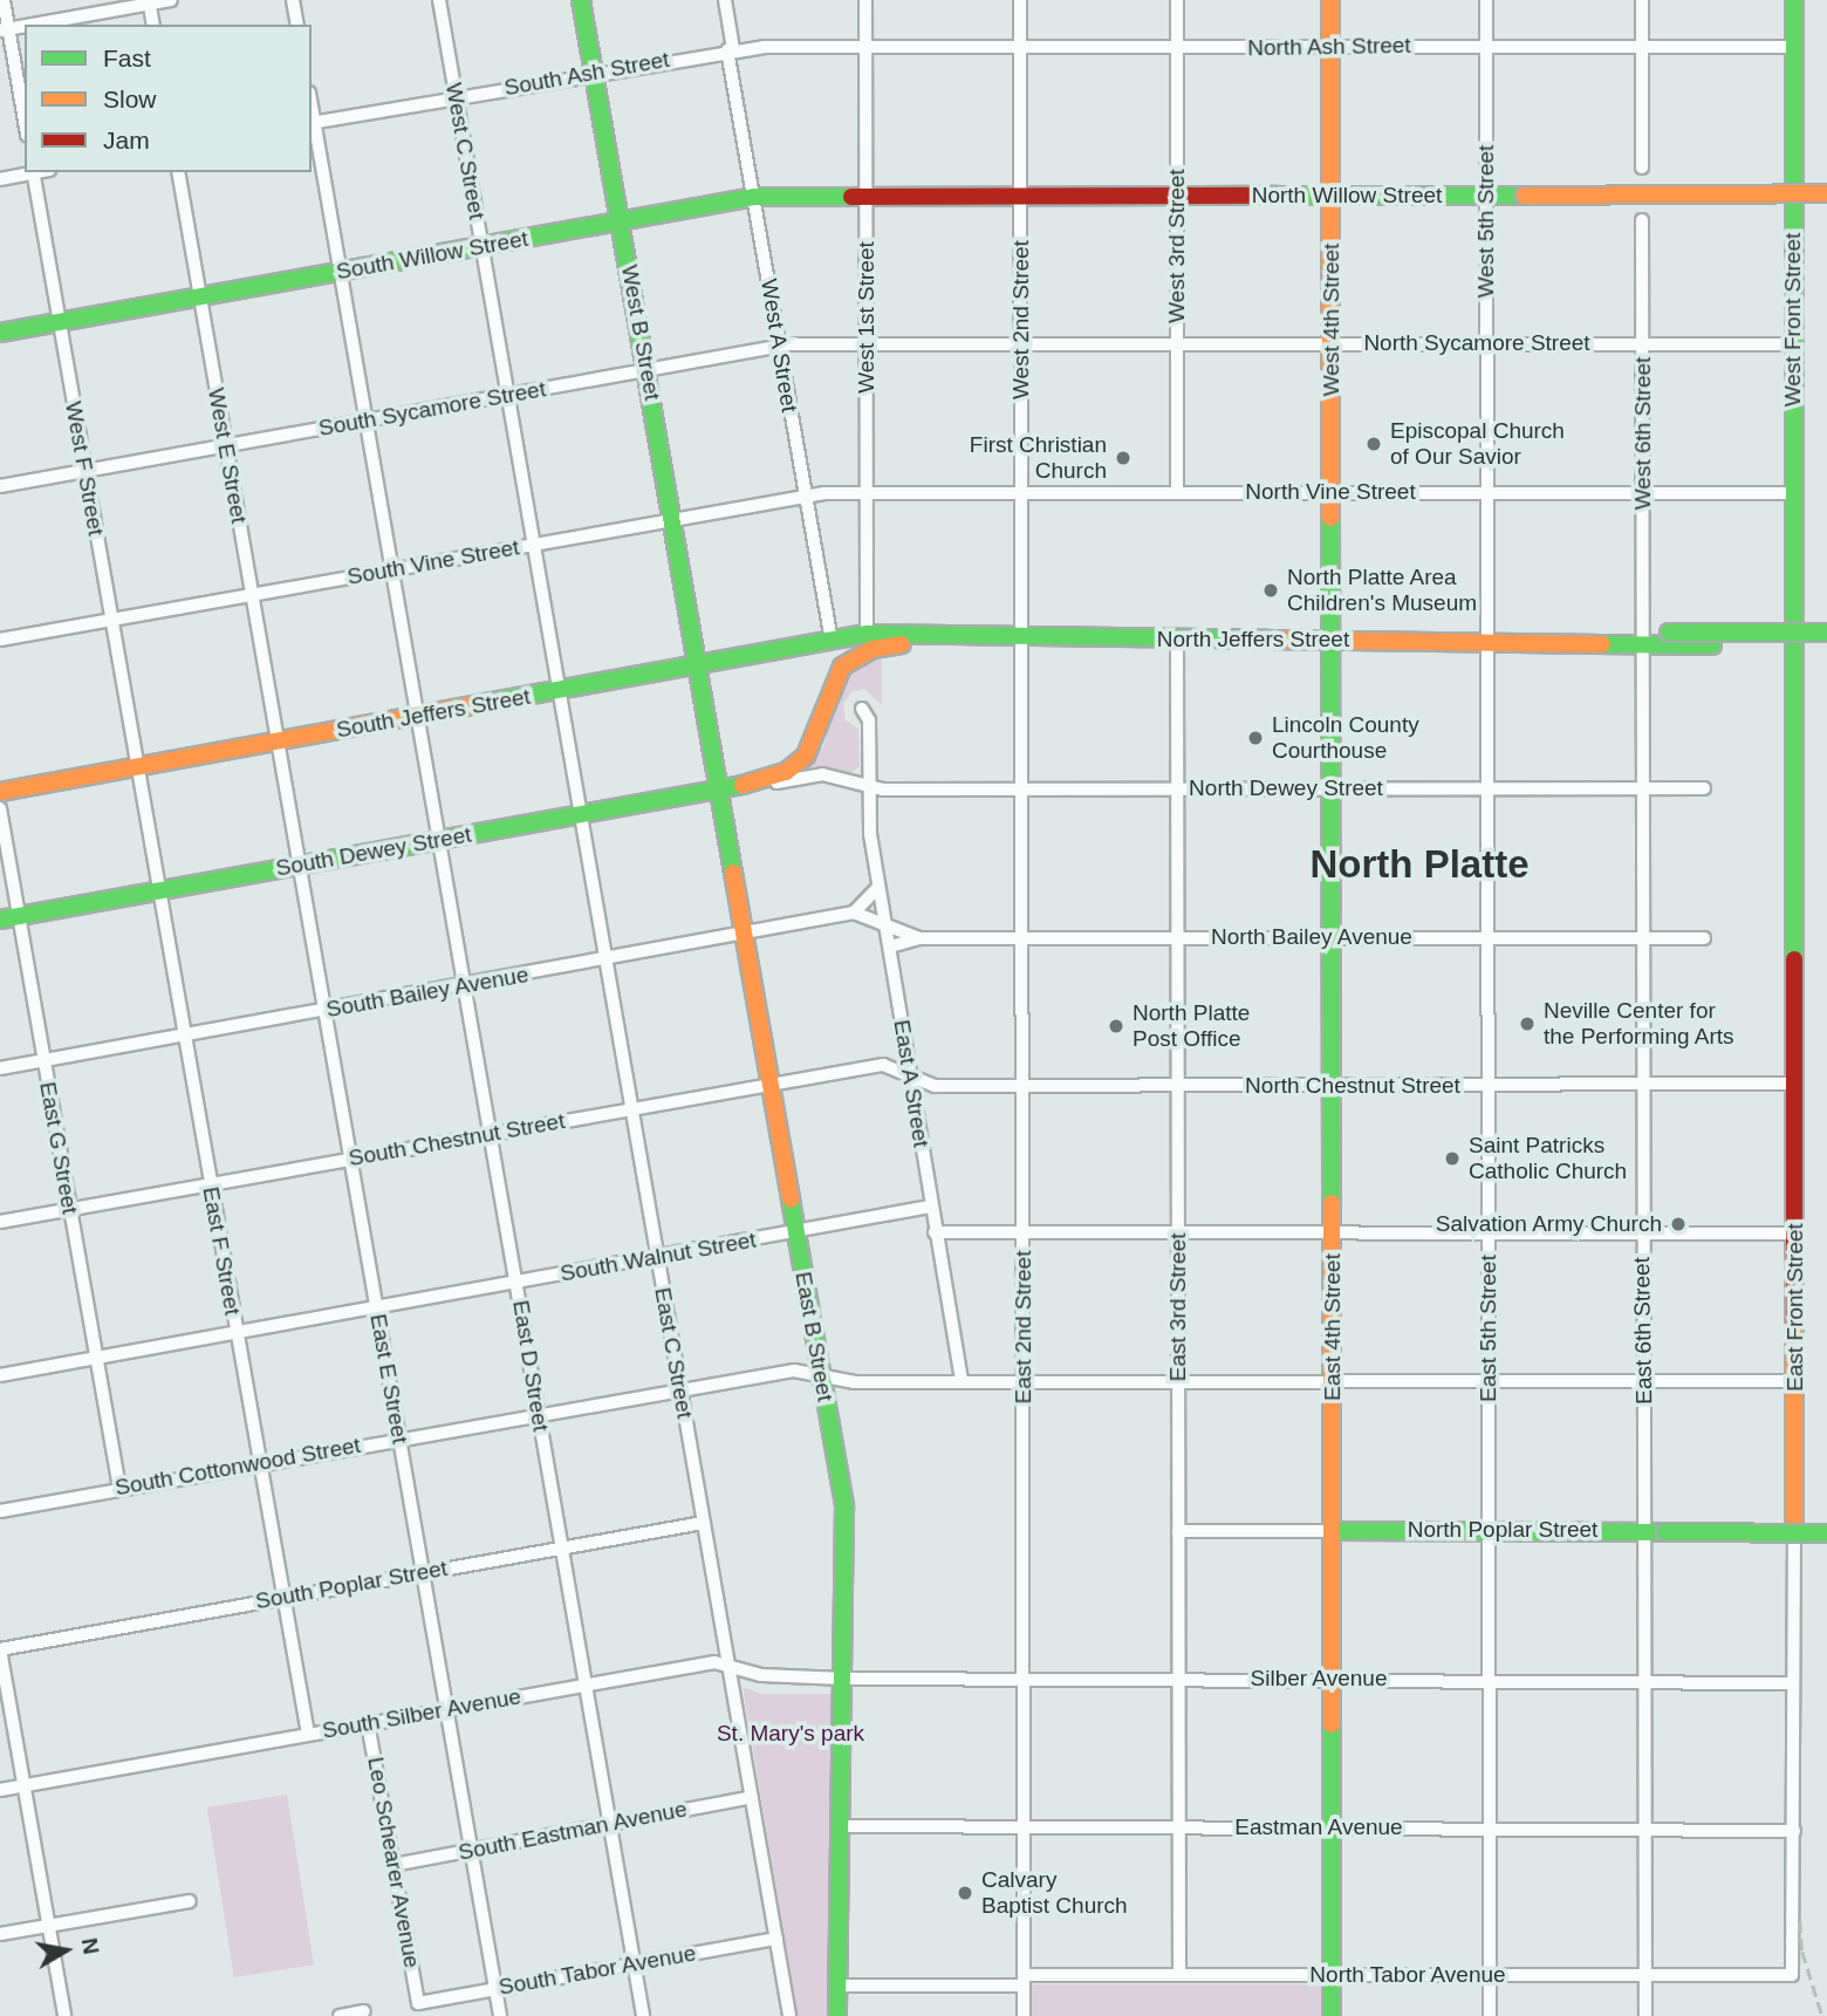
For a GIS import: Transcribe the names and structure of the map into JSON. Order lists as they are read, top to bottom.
{
  "streets": {
    "main road": [
      "North Willow Street",
      "South Willow Street",
      "West 4th Street",
      "West Front Street",
      "West B Street",
      "North Jeffers Street",
      "South Jeffers Street",
      "South Dewey Street",
      "East Front Street",
      "East 4th Street",
      "East B Street",
      "North Poplar Street"
    ],
    "street": [
      "North Ash Street",
      "South Ash Street",
      "West C Street",
      "West 5th Street",
      "West 3rd Street",
      "West 1st Street",
      "West 2nd Street",
      "North Sycamore Street",
      "West A Street",
      "South Sycamore Street",
      "West 6th Street",
      "West E Street",
      "West F Street",
      "North Vine Street",
      "South Vine Street",
      "North Dewey Street",
      "North Bailey Avenue",
      "South Bailey Avenue",
      "East A Street",
      "North Chestnut Street",
      "South Chestnut Street",
      "East G Street",
      "East F Street",
      "South Walnut Street",
      "East 3rd Street",
      "East 2nd Street",
      "East 5th Street",
      "East 6th Street",
      "East C Street",
      "East D Street",
      "East E Street",
      "South Cottonwood Street",
      "South Poplar Street",
      "Silber Avenue",
      "South Silber Avenue",
      "Eastman Avenue",
      "South Eastman Avenue",
      "Leo Schearer Avenue",
      "South Tabor Avenue",
      "North Tabor Avenue"
    ]
  },
  "crossings": [
    ["North Ash Street", "South Ash Street"],
    ["North Ash Street", "West 5th Street"],
    ["North Ash Street", "West 3rd Street"],
    ["North Ash Street", "West 1st Street"],
    ["North Ash Street", "West 2nd Street"],
    ["North Ash Street", "West 4th Street"],
    ["North Ash Street", "West Front Street"],
    ["South Ash Street", "West C Street"],
    ["South Ash Street", "West 1st Street"],
    ["South Ash Street", "West B Street"],
    ["South Ash Street", "West A Street"],
    ["South Ash Street", "East D Street"],
    ["West C Street", "South Willow Street"],
    ["West C Street", "South Sycamore Street"],
    ["West C Street", "South Vine Street"],
    ["West C Street", "South Jeffers Street"],
    ["West C Street", "East C Street"],
    ["North Willow Street", "West 5th Street"],
    ["North Willow Street", "West 3rd Street"],
    ["North Willow Street", "South Willow Street"],
    ["North Willow Street", "West 1st Street"],
    ["North Willow Street", "West 2nd Street"],
    ["North Willow Street", "West 4th Street"],
    ["West 5th Street", "North Sycamore Street"],
    ["West 5th Street", "North Vine Street"],
    ["West 5th Street", "North Jeffers Street"],
    ["West 5th Street", "East 5th Street"],
    ["West 3rd Street", "North Sycamore Street"],
    ["West 3rd Street", "North Vine Street"],
    ["South Willow Street", "West 1st Street"],
    ["South Willow Street", "West B Street"],
    ["South Willow Street", "West A Street"],
    ["South Willow Street", "West E Street"],
    ["South Willow Street", "West F Street"],
    ["South Willow Street", "East D Street"],
    ["West 1st Street", "North Sycamore Street"],
    ["West 1st Street", "South Sycamore Street"],
    ["West 1st Street", "North Vine Street"],
    ["West 1st Street", "South Vine Street"],
    ["West 1st Street", "North Jeffers Street"],
    ["West 1st Street", "South Jeffers Street"],
    ["West 2nd Street", "North Sycamore Street"],
    ["West 2nd Street", "North Vine Street"],
    ["West 2nd Street", "North Jeffers Street"],
    ["West 2nd Street", "East 2nd Street"],
    ["West 4th Street", "North Sycamore Street"],
    ["West 4th Street", "North Vine Street"],
    ["West 4th Street", "North Jeffers Street"],
    ["West 4th Street", "East 4th Street"],
    ["West Front Street", "North Sycamore Street"],
    ["West Front Street", "North Vine Street"],
    ["West Front Street", "East Front Street"],
    ["West B Street", "South Sycamore Street"],
    ["West B Street", "South Vine Street"],
    ["West B Street", "South Jeffers Street"],
    ["West B Street", "East B Street"],
    ["North Sycamore Street", "South Sycamore Street"],
    ["North Sycamore Street", "West 6th Street"],
    ["West A Street", "South Sycamore Street"],
    ["West A Street", "South Vine Street"],
    ["West A Street", "South Jeffers Street"],
    ["South Sycamore Street", "West E Street"],
    ["South Sycamore Street", "West F Street"],
    ["South Sycamore Street", "East D Street"],
    ["West 6th Street", "North Vine Street"],
    ["West 6th Street", "North Jeffers Street"],
    ["West 6th Street", "East 6th Street"],
    ["West E Street", "South Vine Street"],
    ["West E Street", "South Jeffers Street"],
    ["West E Street", "East E Street"],
    ["West F Street", "South Vine Street"],
    ["West F Street", "South Jeffers Street"],
    ["West F Street", "East F Street"],
    ["North Vine Street", "South Vine Street"],
    ["South Vine Street", "East D Street"],
    ["North Jeffers Street", "South Jeffers Street"],
    ["North Jeffers Street", "South Dewey Street"],
    ["North Jeffers Street", "East 3rd Street"],
    ["North Jeffers Street", "East 2nd Street"],
    ["North Jeffers Street", "East 4th Street"],
    ["North Jeffers Street", "East 5th Street"],
    ["North Jeffers Street", "East 6th Street"],
    ["South Jeffers Street", "East F Street"],
    ["South Jeffers Street", "East B Street"],
    ["South Jeffers Street", "East C Street"],
    ["South Jeffers Street", "East D Street"],
    ["South Jeffers Street", "East E Street"],
    ["North Dewey Street", "South Dewey Street"],
    ["North Dewey Street", "East A Street"],
    ["North Dewey Street", "East 3rd Street"],
    ["North Dewey Street", "East 2nd Street"],
    ["North Dewey Street", "East 4th Street"],
    ["North Dewey Street", "East 5th Street"],
    ["North Dewey Street", "East 6th Street"],
    ["South Dewey Street", "East A Street"],
    ["South Dewey Street", "East G Street"],
    ["South Dewey Street", "East F Street"],
    ["South Dewey Street", "East B Street"],
    ["South Dewey Street", "East C Street"],
    ["South Dewey Street", "East D Street"],
    ["South Dewey Street", "East E Street"],
    ["North Bailey Avenue", "South Bailey Avenue"],
    ["North Bailey Avenue", "East A Street"],
    ["North Bailey Avenue", "East 3rd Street"],
    ["North Bailey Avenue", "East 2nd Street"],
    ["North Bailey Avenue", "East 4th Street"],
    ["North Bailey Avenue", "East 5th Street"],
    ["North Bailey Avenue", "East 6th Street"],
    ["South Bailey Avenue", "East A Street"],
    ["South Bailey Avenue", "East G Street"],
    ["South Bailey Avenue", "East F Street"],
    ["South Bailey Avenue", "East B Street"],
    ["South Bailey Avenue", "East C Street"],
    ["South Bailey Avenue", "East D Street"],
    ["South Bailey Avenue", "East E Street"],
    ["East A Street", "North Chestnut Street"],
    ["East A Street", "South Chestnut Street"],
    ["East A Street", "South Walnut Street"],
    ["East A Street", "South Cottonwood Street"],
    ["North Chestnut Street", "South Chestnut Street"],
    ["North Chestnut Street", "East 3rd Street"],
    ["North Chestnut Street", "East Front Street"],
    ["North Chestnut Street", "East 2nd Street"],
    ["North Chestnut Street", "East 4th Street"],
    ["North Chestnut Street", "East 5th Street"],
    ["North Chestnut Street", "East 6th Street"],
    ["South Chestnut Street", "East G Street"],
    ["South Chestnut Street", "East F Street"],
    ["South Chestnut Street", "East B Street"],
    ["South Chestnut Street", "East C Street"],
    ["South Chestnut Street", "East D Street"],
    ["South Chestnut Street", "East E Street"],
    ["East G Street", "South Walnut Street"],
    ["East G Street", "South Cottonwood Street"],
    ["East F Street", "South Walnut Street"],
    ["East F Street", "South Cottonwood Street"],
    ["East F Street", "South Poplar Street"],
    ["East F Street", "South Silber Avenue"],
    ["South Walnut Street", "East B Street"],
    ["South Walnut Street", "East C Street"],
    ["South Walnut Street", "East D Street"],
    ["South Walnut Street", "East E Street"],
    ["East 3rd Street", "South Cottonwood Street"],
    ["East 3rd Street", "North Poplar Street"],
    ["East 3rd Street", "Silber Avenue"],
    ["East 3rd Street", "Eastman Avenue"],
    ["East 3rd Street", "North Tabor Avenue"],
    ["East Front Street", "South Cottonwood Street"],
    ["East Front Street", "Silber Avenue"],
    ["East Front Street", "Eastman Avenue"],
    ["East Front Street", "North Tabor Avenue"],
    ["East 2nd Street", "South Cottonwood Street"],
    ["East 2nd Street", "Silber Avenue"],
    ["East 2nd Street", "Eastman Avenue"],
    ["East 2nd Street", "North Tabor Avenue"],
    ["East 4th Street", "South Cottonwood Street"],
    ["East 4th Street", "North Poplar Street"],
    ["East 4th Street", "Silber Avenue"],
    ["East 4th Street", "Eastman Avenue"],
    ["East 4th Street", "North Tabor Avenue"],
    ["East 5th Street", "South Cottonwood Street"],
    ["East 5th Street", "North Poplar Street"],
    ["East 5th Street", "Silber Avenue"],
    ["East 5th Street", "Eastman Avenue"],
    ["East 5th Street", "North Tabor Avenue"],
    ["East 6th Street", "South Cottonwood Street"],
    ["East 6th Street", "North Poplar Street"],
    ["East 6th Street", "Silber Avenue"],
    ["East 6th Street", "Eastman Avenue"],
    ["East 6th Street", "North Tabor Avenue"],
    ["East B Street", "South Cottonwood Street"],
    ["East B Street", "Silber Avenue"],
    ["East B Street", "South Silber Avenue"],
    ["East B Street", "Eastman Avenue"],
    ["East B Street", "North Tabor Avenue"],
    ["East C Street", "South Cottonwood Street"],
    ["East C Street", "South Poplar Street"],
    ["East C Street", "South Silber Avenue"],
    ["East C Street", "South Eastman Avenue"],
    ["East C Street", "South Tabor Avenue"],
    ["East D Street", "South Cottonwood Street"],
    ["East D Street", "South Poplar Street"],
    ["East D Street", "South Silber Avenue"],
    ["East D Street", "South Eastman Avenue"],
    ["East D Street", "South Tabor Avenue"],
    ["East E Street", "South Cottonwood Street"],
    ["East E Street", "South Poplar Street"],
    ["East E Street", "South Silber Avenue"],
    ["East E Street", "South Eastman Avenue"],
    ["East E Street", "South Tabor Avenue"],
    ["Silber Avenue", "South Silber Avenue"],
    ["South Silber Avenue", "Leo Schearer Avenue"],
    ["South Eastman Avenue", "Leo Schearer Avenue"],
    ["Leo Schearer Avenue", "South Tabor Avenue"]
  ],
  "districts": ["North Platte"],
  "parks": ["St. Mary's park"],
  "places": [
    "Episcopal Church of Our Savior",
    "First Christian Church",
    "North Platte Area Children's Museum",
    "Lincoln County Courthouse",
    "Neville Center for the Performing Arts",
    "North Platte Post Office",
    "Saint Patricks Catholic Church",
    "Salvation Army Church",
    "Calvary Baptist Church"
  ],
  "legend": ["Fast", "Slow", "Jam"],
  "north": "right"
}
